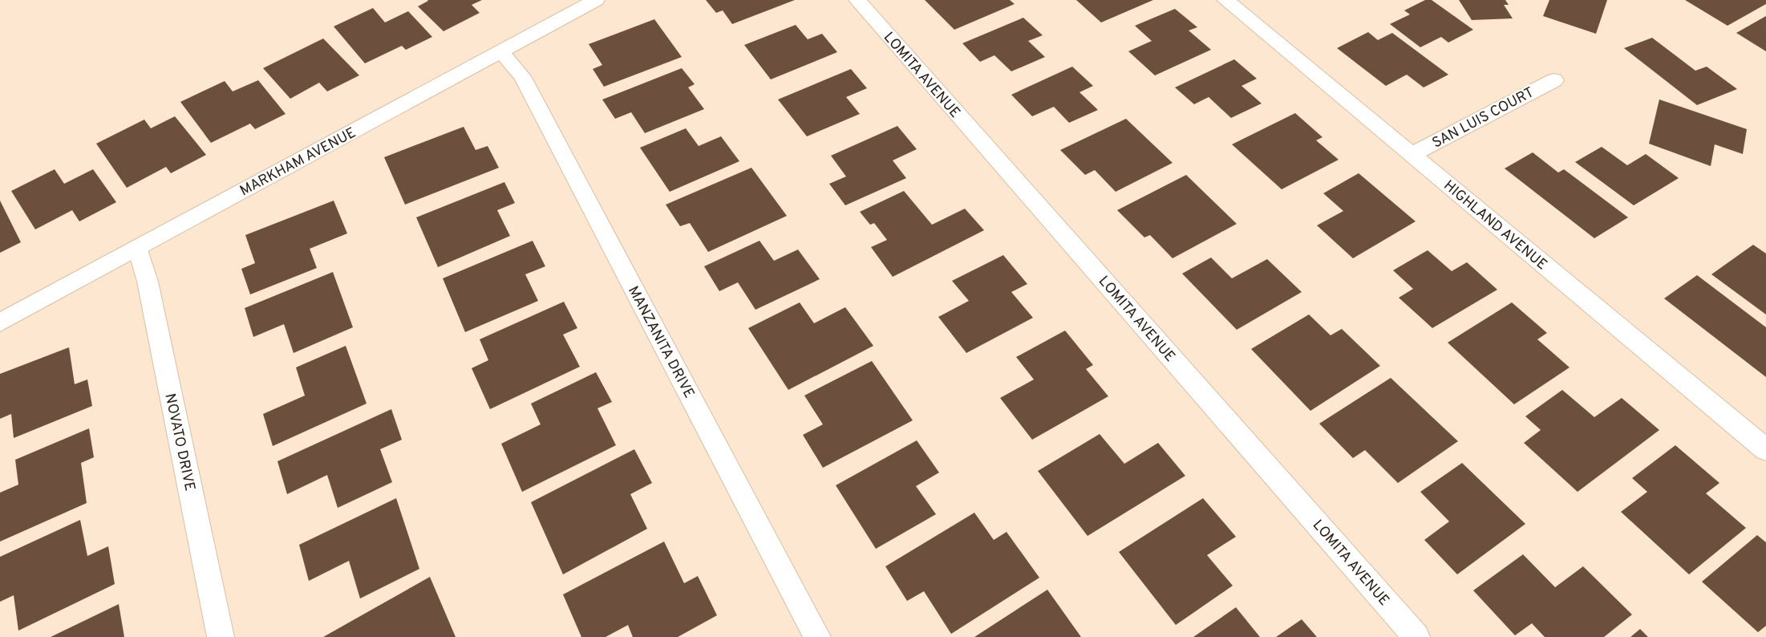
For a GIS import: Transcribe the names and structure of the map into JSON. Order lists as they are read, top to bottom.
{
  "streets": {
    "street": [
      "LOMITA AVENUE",
      "SAN LUIS COURT",
      "MARKHAM AVENUE",
      "HIGHLAND AVENUE",
      "MANZANITA DRIVE",
      "NOVATO DRIVE"
    ]
  },
  "crossings": [
    ["SAN LUIS COURT", "HIGHLAND AVENUE"],
    ["MARKHAM AVENUE", "MANZANITA DRIVE"],
    ["MARKHAM AVENUE", "NOVATO DRIVE"]
  ]
}
